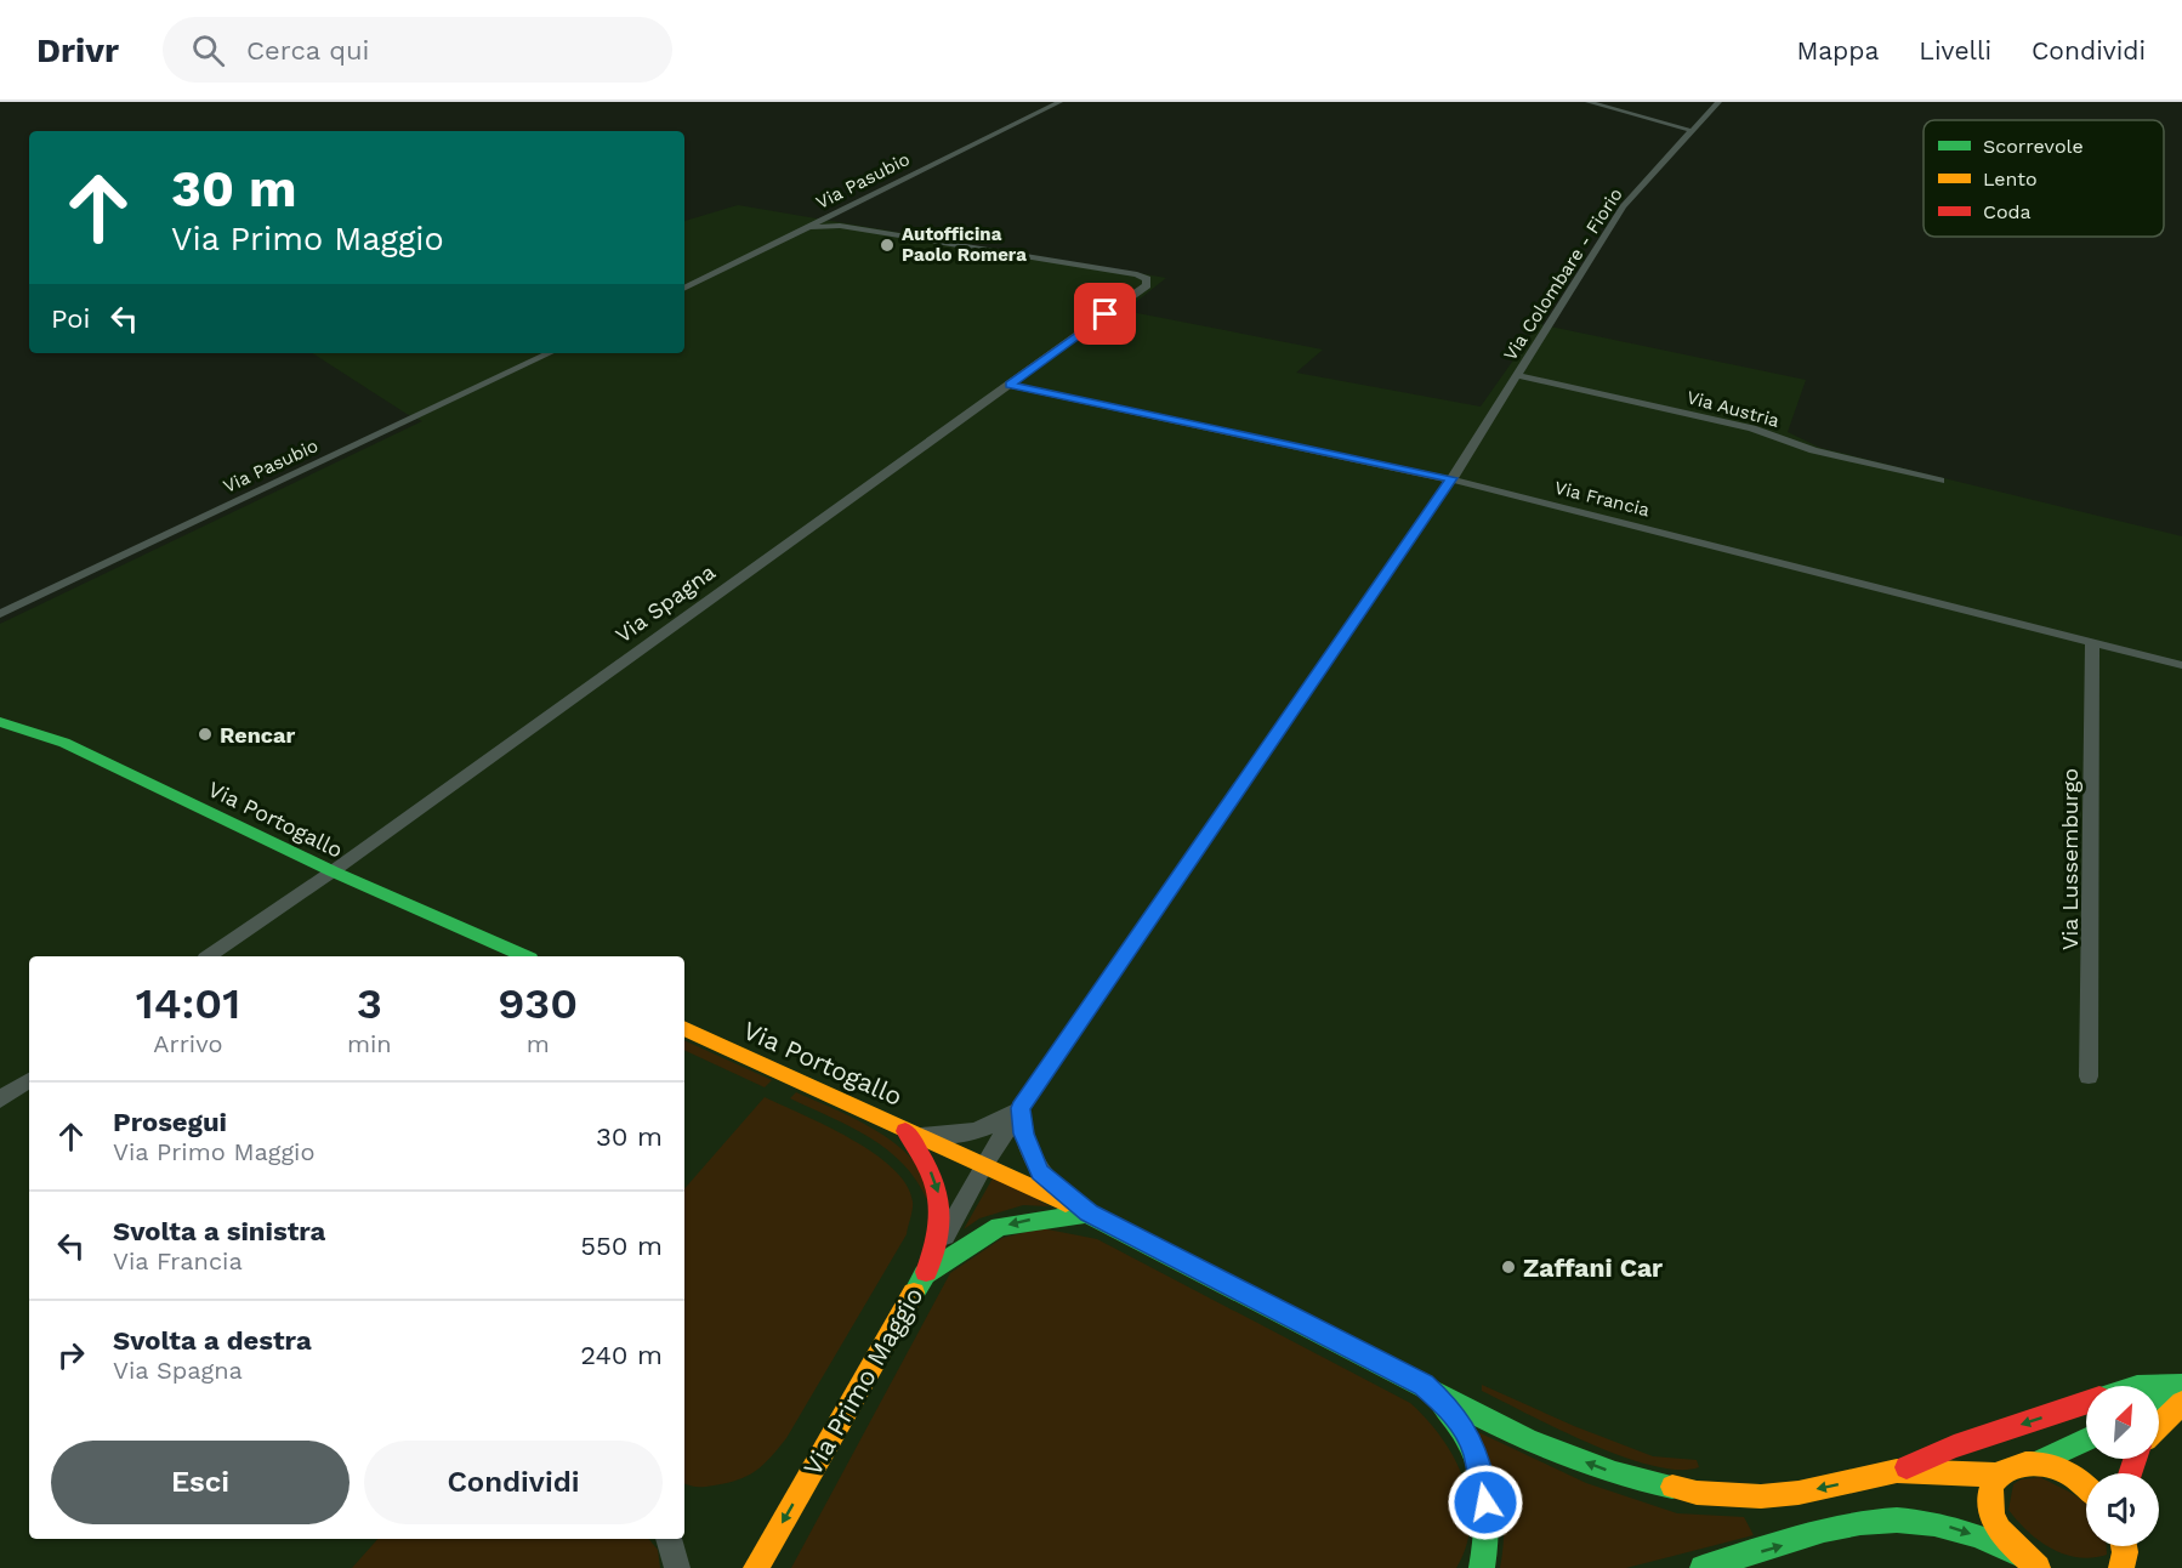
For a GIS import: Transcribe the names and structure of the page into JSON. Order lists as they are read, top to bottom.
{
  "streets": {
    "main road": ["Via Portogallo", "Via Primo Maggio"],
    "street": [
      "Via Pasubio",
      "Via Colombare - Fiorio",
      "Via Austria",
      "Via Francia",
      "Via Spagna",
      "Via Lussemburgo"
    ]
  },
  "crossings": [
    ["Via Pasubio", "Via Spagna"],
    ["Via Colombare - Fiorio", "Via Austria"],
    ["Via Colombare - Fiorio", "Via Francia"],
    ["Via Francia", "Via Spagna"],
    ["Via Francia", "Via Lussemburgo"],
    ["Via Spagna", "Via Portogallo"],
    ["Via Portogallo", "Via Primo Maggio"]
  ],
  "one_way": ["Via Primo Maggio"],
  "places": ["Autofficina Paolo Romera", "Rencar", "Zaffani Car"],
  "legend": ["Scorrevole", "Lento", "Coda"],
  "north": "top right",
  "page": {
    "header": "Drivr",
    "search": "Cerca qui",
    "nav": ["Mappa", "Livelli", "Condividi"],
    "turn": ["30 m", "Via Primo Maggio"],
    "then": "Poi",
    "eta": [
      "14:01",
      "Arrivo",
      "3",
      "min",
      "930",
      "m"
    ],
    "list": [
      {
        "name": "Prosegui",
        "note": "Via Primo Maggio",
        "value": "30 m"
      },
      {
        "name": "Svolta a sinistra",
        "note": "Via Francia",
        "value": "550 m"
      },
      {
        "name": "Svolta a destra",
        "note": "Via Spagna",
        "value": "240 m"
      }
    ],
    "buttons": ["Esci", "Condividi"]
  }
}
